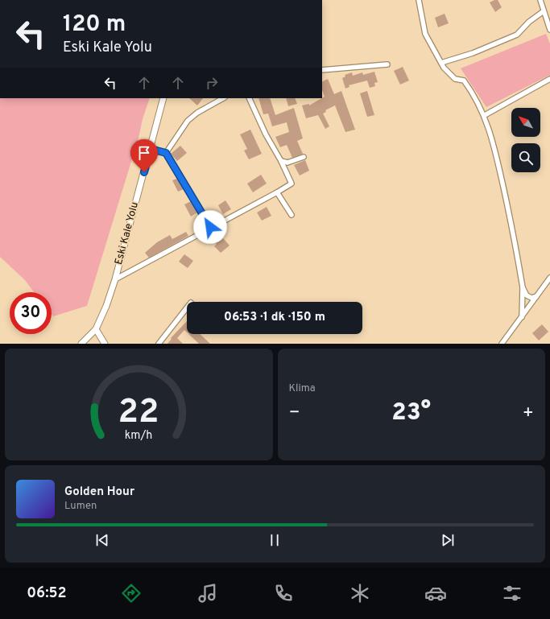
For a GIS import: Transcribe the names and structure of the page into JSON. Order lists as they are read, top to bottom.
{
  "streets": {
    "street": ["Eski Kale Yolu"]
  },
  "north": "top left",
  "page": {
    "turn": ["120 m", "Eski Kale Yolu"],
    "limit": "30",
    "trip": "06:53 · 1 dk · 150 m",
    "tile": "Klima",
    "heat": ["−", "23°", "+"],
    "song": ["Golden Hour", "Lumen"],
    "tabs": "06:52",
    "gauge": ["22", "km/h"]
  }
}
